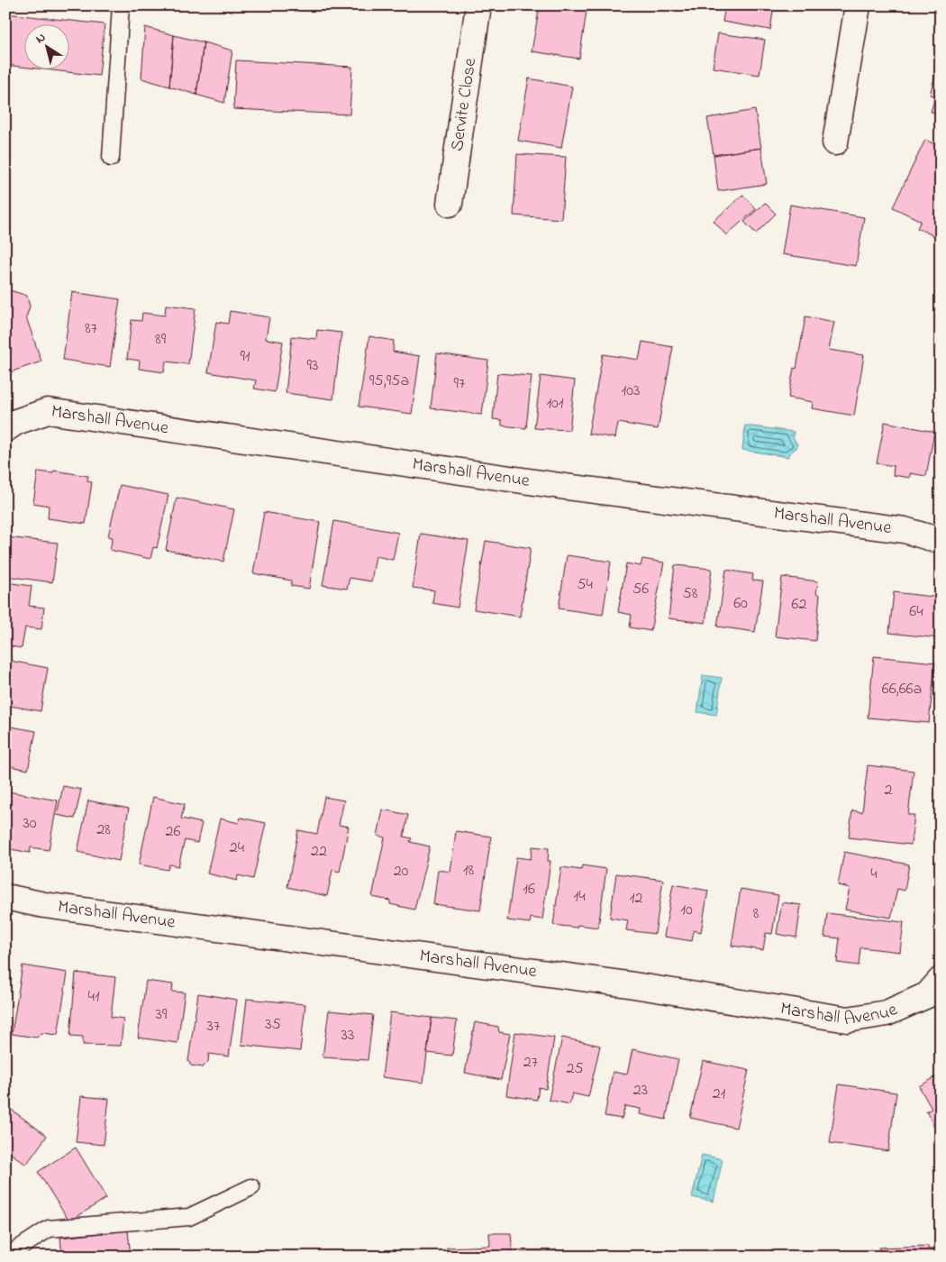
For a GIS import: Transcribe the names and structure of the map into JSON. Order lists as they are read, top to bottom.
{
  "streets": {
    "street": ["Servite Close", "Marshall Avenue"]
  },
  "house_numbers": [
    "87",
    "89",
    "91",
    "93",
    "95,95a",
    "97",
    "103",
    "101",
    "54",
    "56",
    "58",
    "60",
    "62",
    "64",
    "66,66a",
    "2",
    "30",
    "28",
    "26",
    "24",
    "22",
    "18",
    "20",
    "4",
    "16",
    "14",
    "12",
    "10",
    "8",
    "41",
    "39",
    "35",
    "37",
    "33",
    "27",
    "25",
    "23",
    "21"
  ],
  "north": "top left"
}
